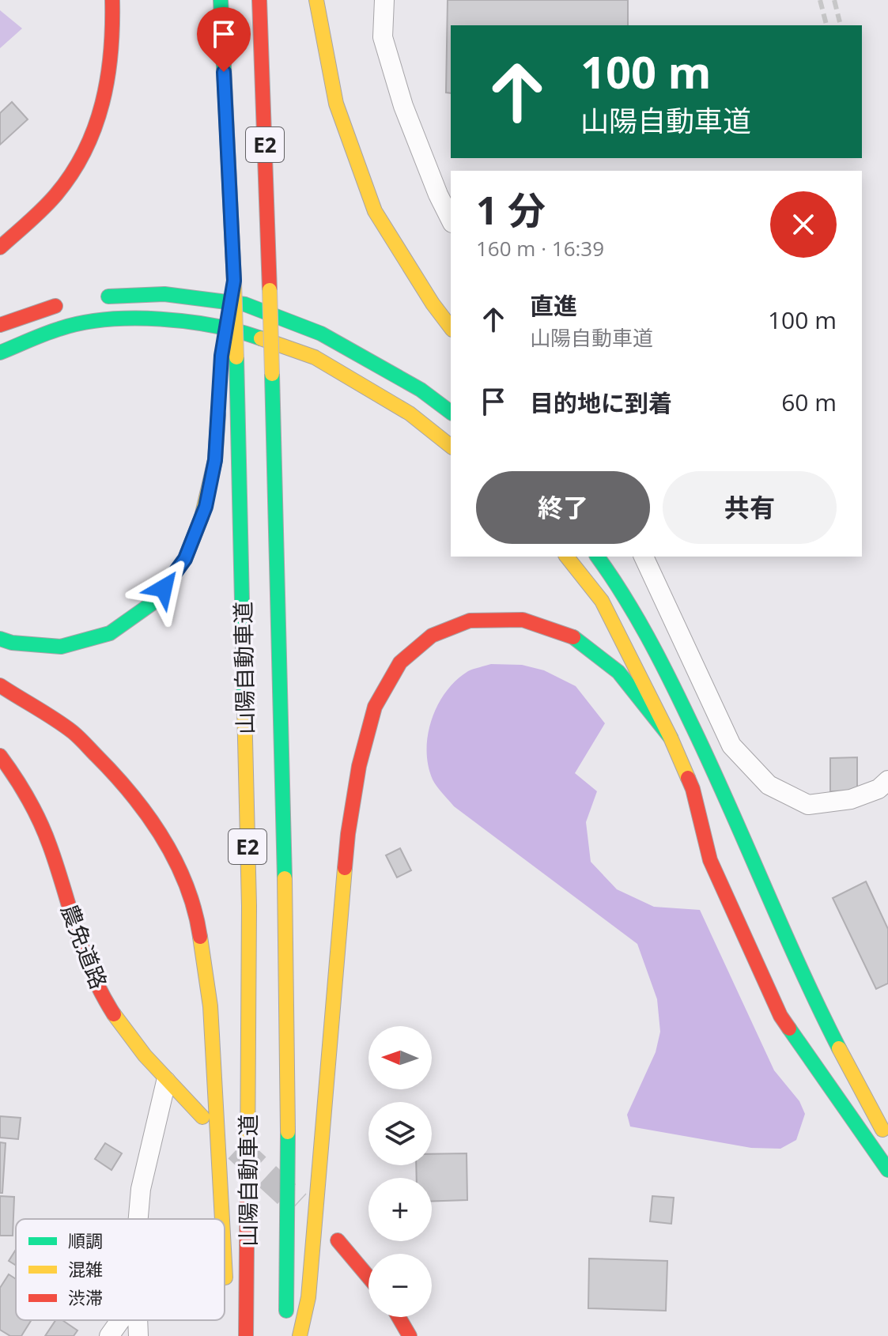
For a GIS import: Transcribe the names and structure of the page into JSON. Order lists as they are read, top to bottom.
{
  "streets": {
    "main road": ["E2", "山陽自動車道", "農免道路"]
  },
  "legend": ["順調", "混雑", "渋滞"],
  "north": "left",
  "page": {
    "turn": ["100 m", "山陽自動車道"],
    "heading": ["1 分", "160 m · 16:39"],
    "list": [
      {
        "name": "直進",
        "note": "山陽自動車道",
        "value": "100 m"
      },
      {
        "name": "目的地に到着",
        "value": "60 m"
      }
    ],
    "buttons": ["終了", "共有"],
    "map_buttons": ["+", "−"]
  }
}
